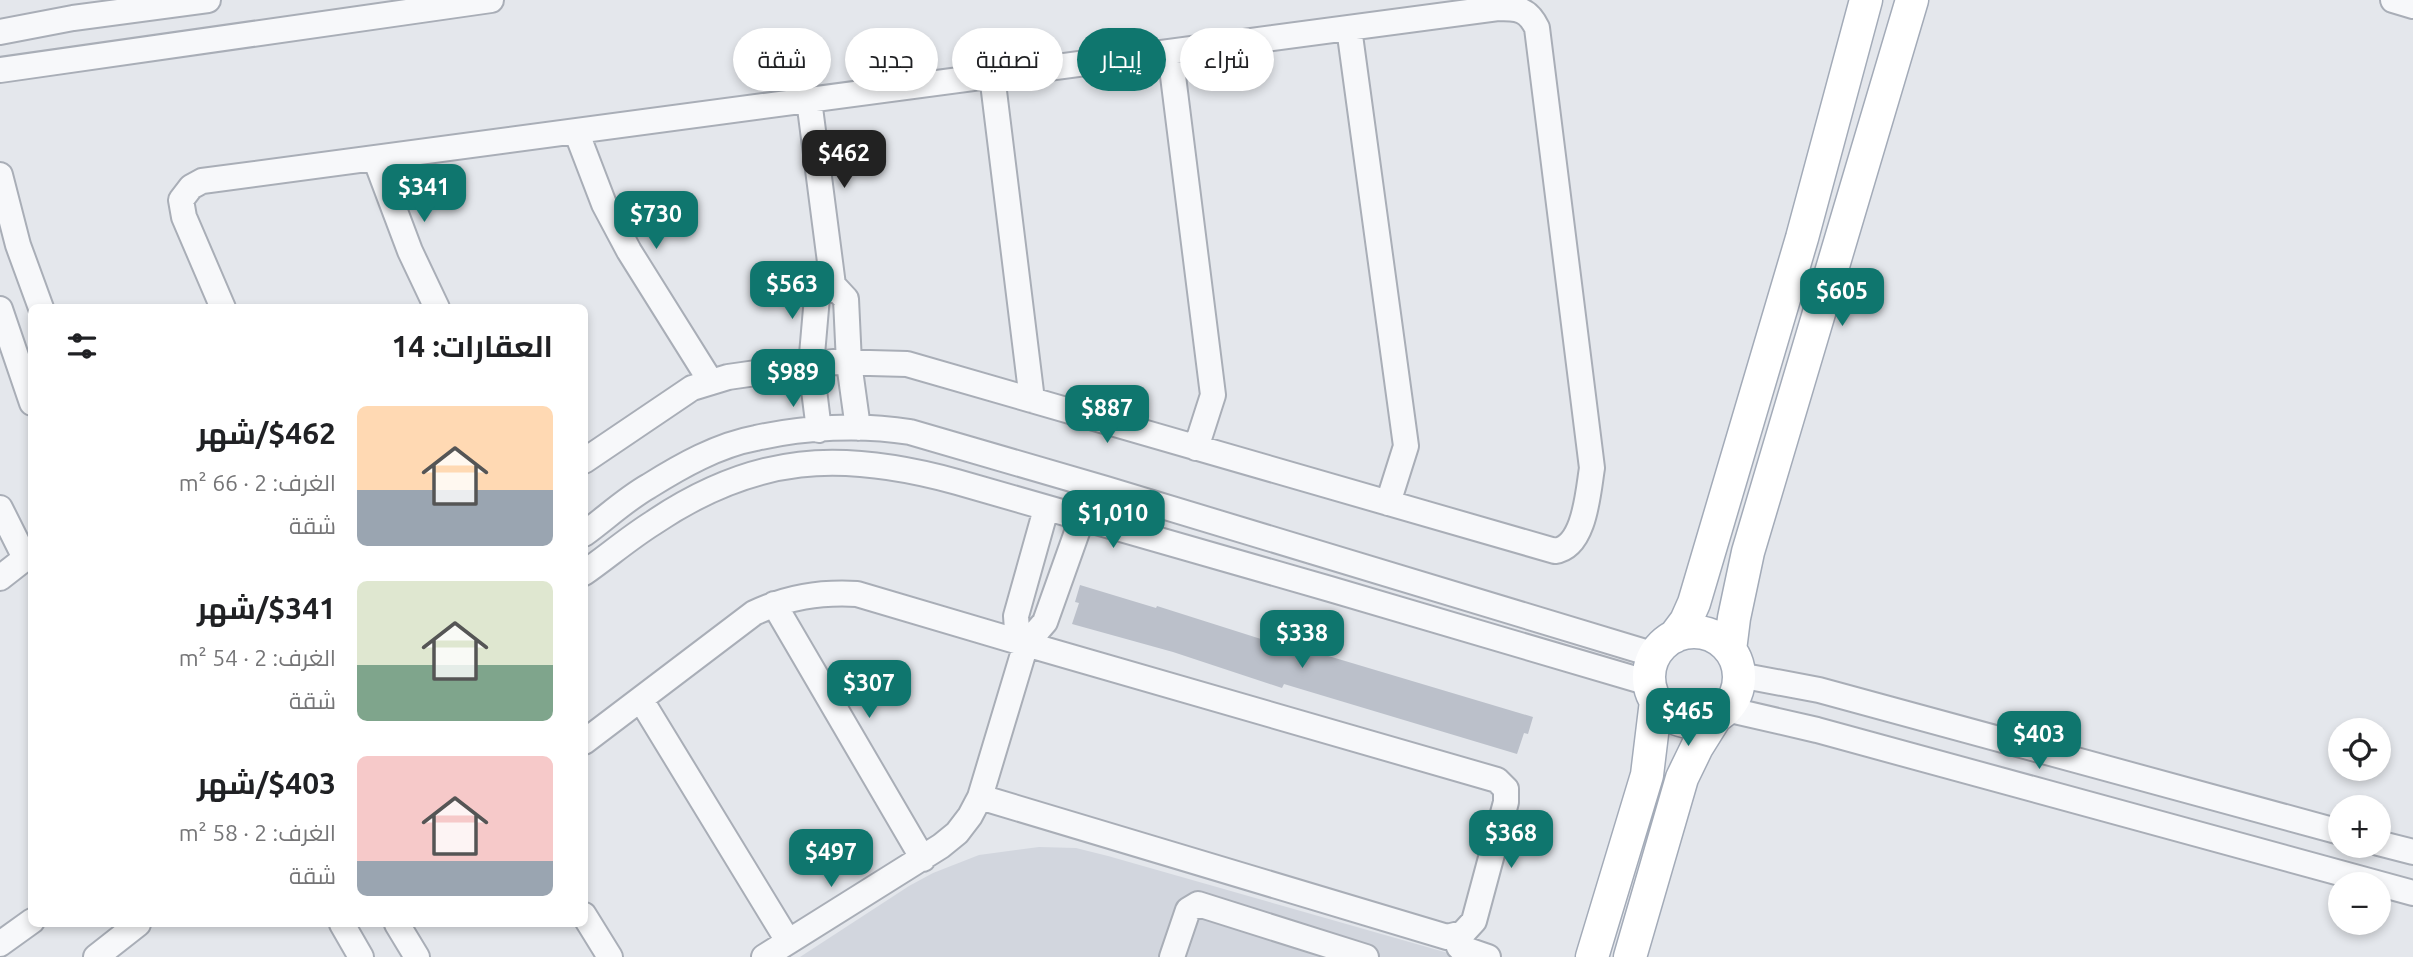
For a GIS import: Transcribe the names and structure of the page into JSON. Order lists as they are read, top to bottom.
{
  "page": {
    "chip": [
      "شراء",
      "إيجار",
      "تصفية",
      "جديد",
      "شقة"
    ],
    "price": [
      "$462",
      "$341",
      "$730",
      "$563",
      "$605",
      "$989",
      "$887",
      "$1,010",
      "$338",
      "$307",
      "$465",
      "$403",
      "$368",
      "$497"
    ],
    "heading": "العقارات: 14",
    "list": [
      {
        "name": "$462/شهر",
        "note": "الغرف: 2 · 66 m² · شقة"
      },
      {
        "name": "$341/شهر",
        "note": "الغرف: 2 · 54 m² · شقة"
      },
      {
        "name": "$403/شهر",
        "note": "الغرف: 2 · 58 m² · شقة"
      }
    ],
    "map_buttons": ["+", "−"]
  }
}
